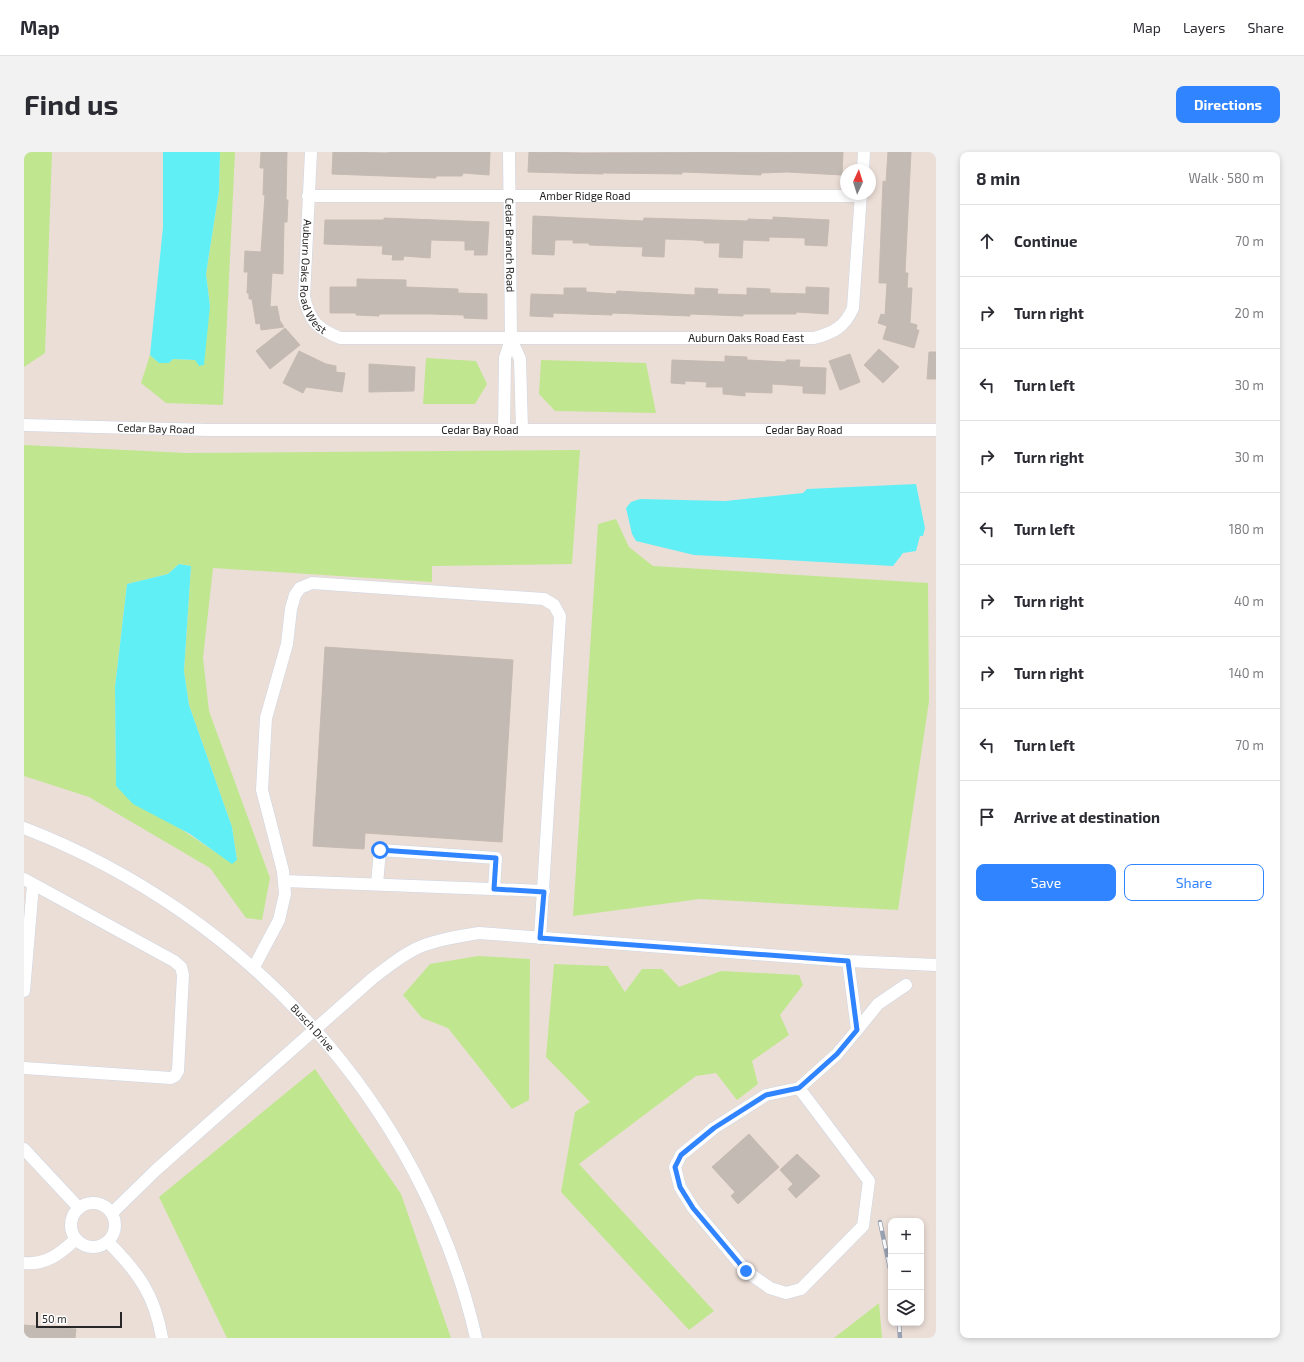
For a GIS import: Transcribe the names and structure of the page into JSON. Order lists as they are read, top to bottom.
{
  "streets": {
    "street": [
      "Amber Ridge Road",
      "Cedar Branch Road",
      "Auburn Oaks Road West",
      "Auburn Oaks Road East",
      "Cedar Bay Road",
      "Busch Drive"
    ]
  },
  "crossings": [
    ["Amber Ridge Road", "Cedar Branch Road"],
    ["Amber Ridge Road", "Auburn Oaks Road West"],
    ["Cedar Branch Road", "Auburn Oaks Road West"],
    ["Cedar Branch Road", "Auburn Oaks Road East"],
    ["Cedar Branch Road", "Cedar Bay Road"],
    ["Auburn Oaks Road West", "Auburn Oaks Road East"]
  ],
  "scale_bar": "50 m",
  "north": "top",
  "page": {
    "header": "Map",
    "nav": ["Map", "Layers", "Share"],
    "buttons": [
      "Directions",
      ["Save", "Share"]
    ],
    "title": "Find us",
    "heading": ["8 min", "Walk · 580 m"],
    "list": [
      ["Continue", "70 m"],
      ["Turn right", "20 m"],
      ["Turn left", "30 m"],
      ["Turn right", "30 m"],
      ["Turn left", "180 m"],
      ["Turn right", "40 m"],
      ["Turn right", "140 m"],
      ["Turn left", "70 m"],
      "Arrive at destination"
    ],
    "map_buttons": ["+", "−"],
    "scale": "50 m"
  }
}
